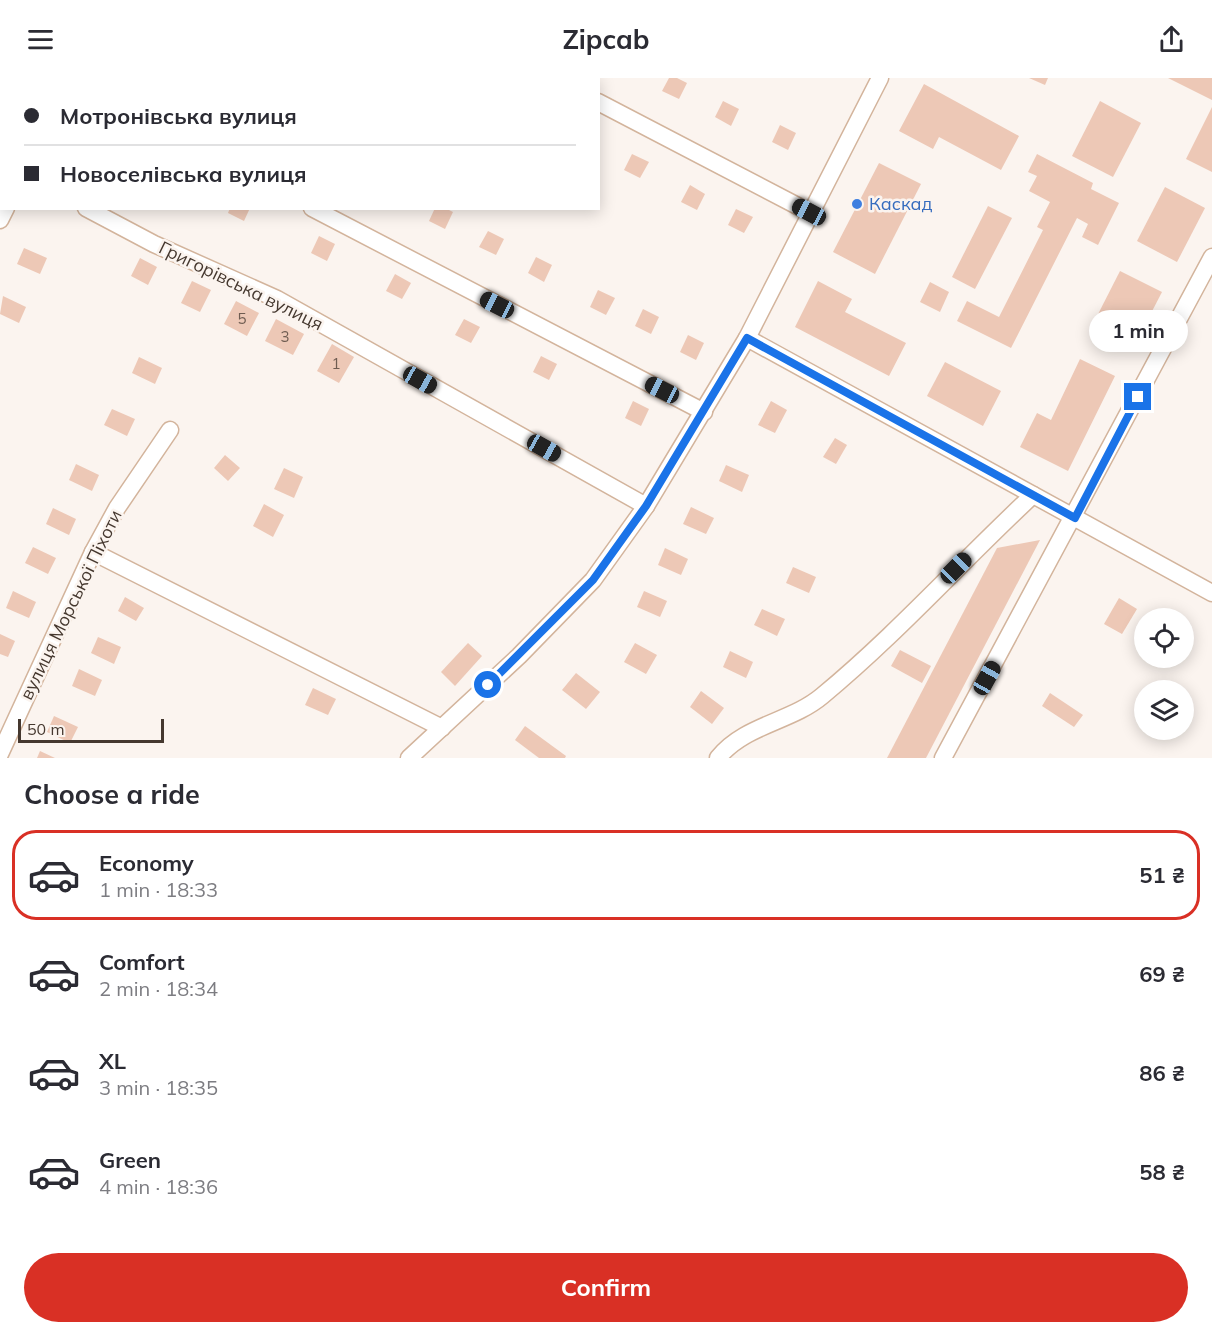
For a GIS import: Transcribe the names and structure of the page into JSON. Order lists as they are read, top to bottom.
{
  "streets": {
    "street": ["Григорівська вулиця", "вулиця Морської Піхоти"]
  },
  "places": ["Каскад"],
  "house_numbers": ["5", "3", "1"],
  "scale_bar": "50 m",
  "page": {
    "header": "Zipcab",
    "banner": ["Мотронівська вулиця", "Новоселівська вулиця"],
    "bubble": "1 min",
    "scale": "50 m",
    "heading": "Choose a ride",
    "list": [
      {
        "name": "Economy",
        "note": "1 min · 18:33",
        "value": "51 ₴"
      },
      {
        "name": "Comfort",
        "note": "2 min · 18:34",
        "value": "69 ₴"
      },
      {
        "name": "XL",
        "note": "3 min · 18:35",
        "value": "86 ₴"
      },
      {
        "name": "Green",
        "note": "4 min · 18:36",
        "value": "58 ₴"
      }
    ],
    "buttons": "Confirm"
  }
}
